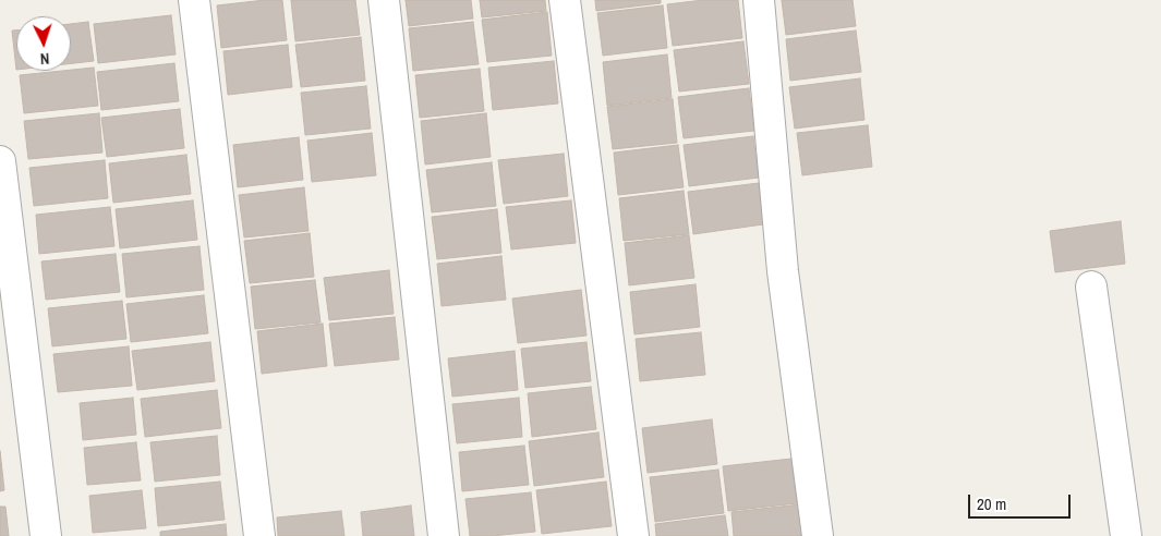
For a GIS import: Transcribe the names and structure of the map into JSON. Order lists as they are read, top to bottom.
{
  "scale_bar": "20 m",
  "north": "bottom"
}
